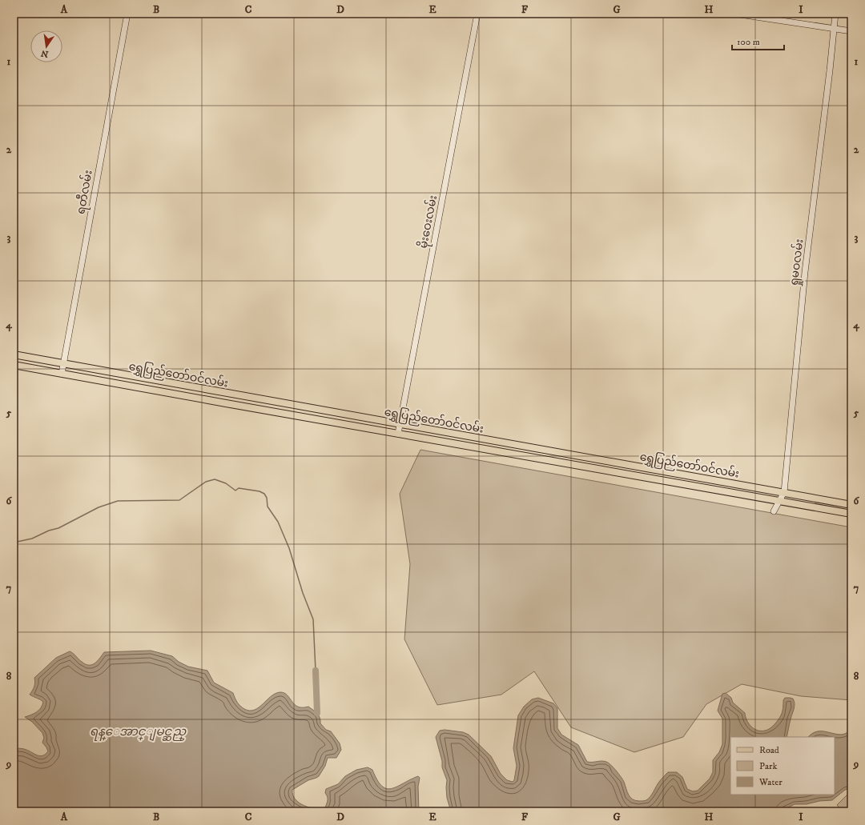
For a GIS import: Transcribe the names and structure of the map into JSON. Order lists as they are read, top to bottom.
{
  "streets": {
    "main road": ["ရွှေပြည်တော်ဝင်လမ်း"],
    "street": ["ရတီလမ်း", "မိုးဝေးလမ်း", "ရှုမဝလမ်း"]
  },
  "crossings": [
    ["ရတီလမ်း", "ရွှေပြည်တော်ဝင်လမ်း"],
    ["မိုးဝေးလမ်း", "ရွှေပြည်တော်ဝင်လမ်း"],
    ["ရှုမဝလမ်း", "ရွှေပြည်တော်ဝင်လမ်း"]
  ],
  "water": ["ရန္ေအာင္ျမင္ဆည္"],
  "legend": ["Road", "Park", "Water"],
  "scale_bar": "100 m",
  "north": "bottom",
  "grid": {
    "columns": [
      "A",
      "B",
      "C",
      "D",
      "E",
      "F",
      "G",
      "H",
      "I"
    ],
    "rows": [
      "1",
      "2",
      "3",
      "4",
      "5",
      "6",
      "7",
      "8",
      "9"
    ]
  }
}
